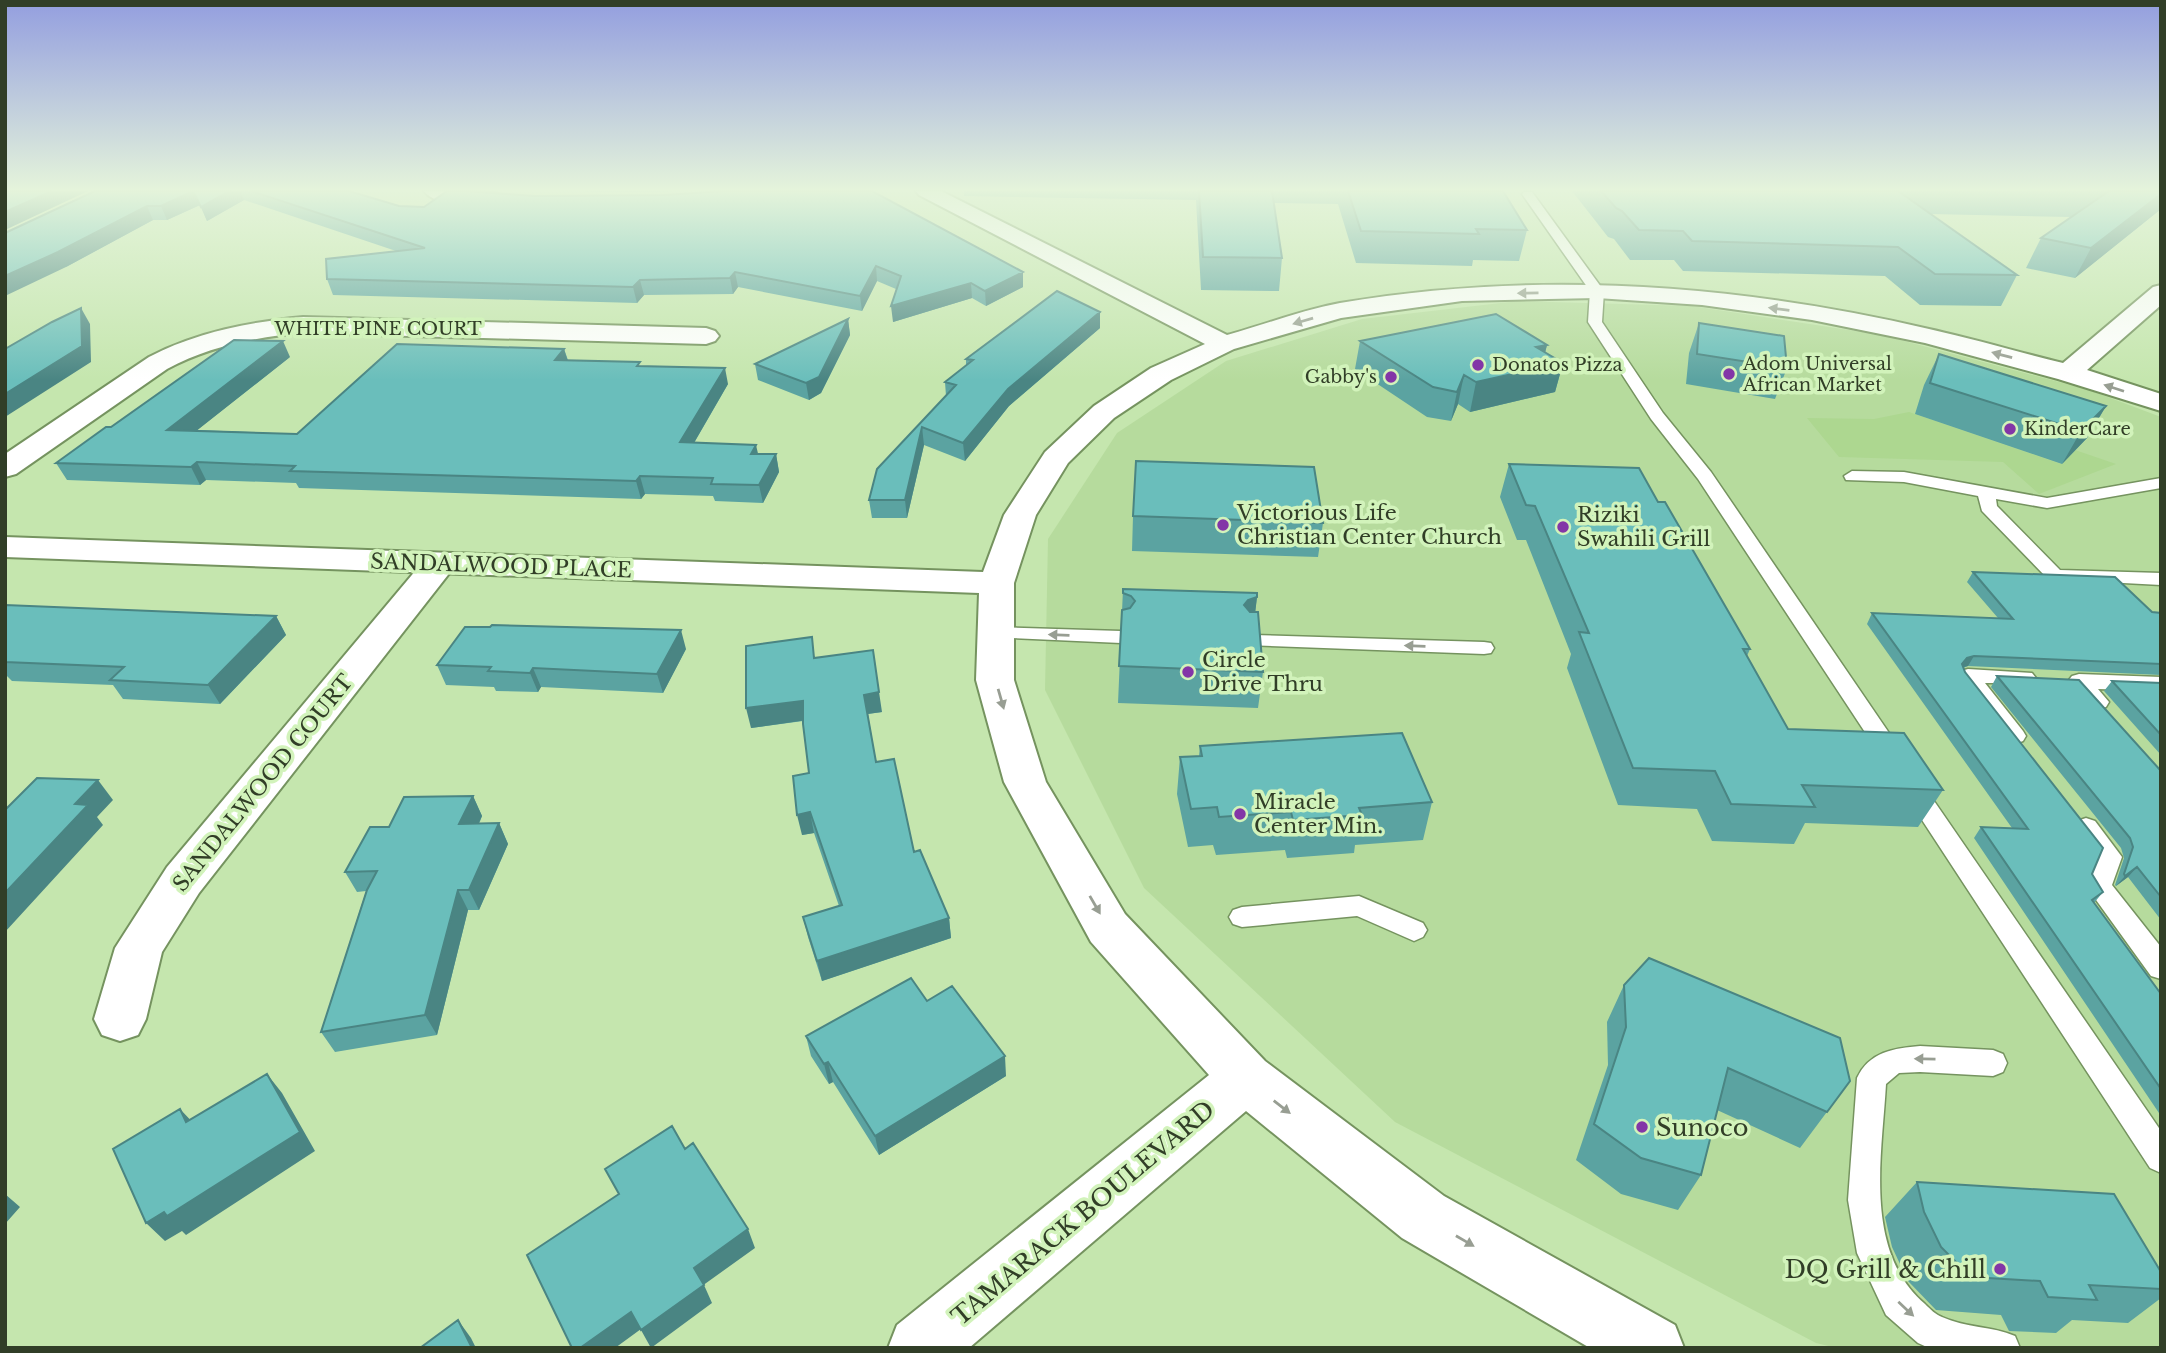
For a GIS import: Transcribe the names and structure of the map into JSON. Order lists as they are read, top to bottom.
{
  "streets": {
    "street": [
      "WHITE PINE COURT",
      "SANDALWOOD PLACE",
      "SANDALWOOD COURT",
      "TAMARACK BOULEVARD"
    ]
  },
  "crossings": [
    ["SANDALWOOD PLACE", "SANDALWOOD COURT"]
  ],
  "places": [
    "Donatos Pizza",
    "Adom Universal African Market",
    "Gabby's",
    "KinderCare",
    "Victorious Life Christian Center Church",
    "Riziki Swahili Grill",
    "Circle Drive Thru",
    "Miracle Center Min.",
    "Sunoco",
    "DQ Grill & Chill"
  ]
}
